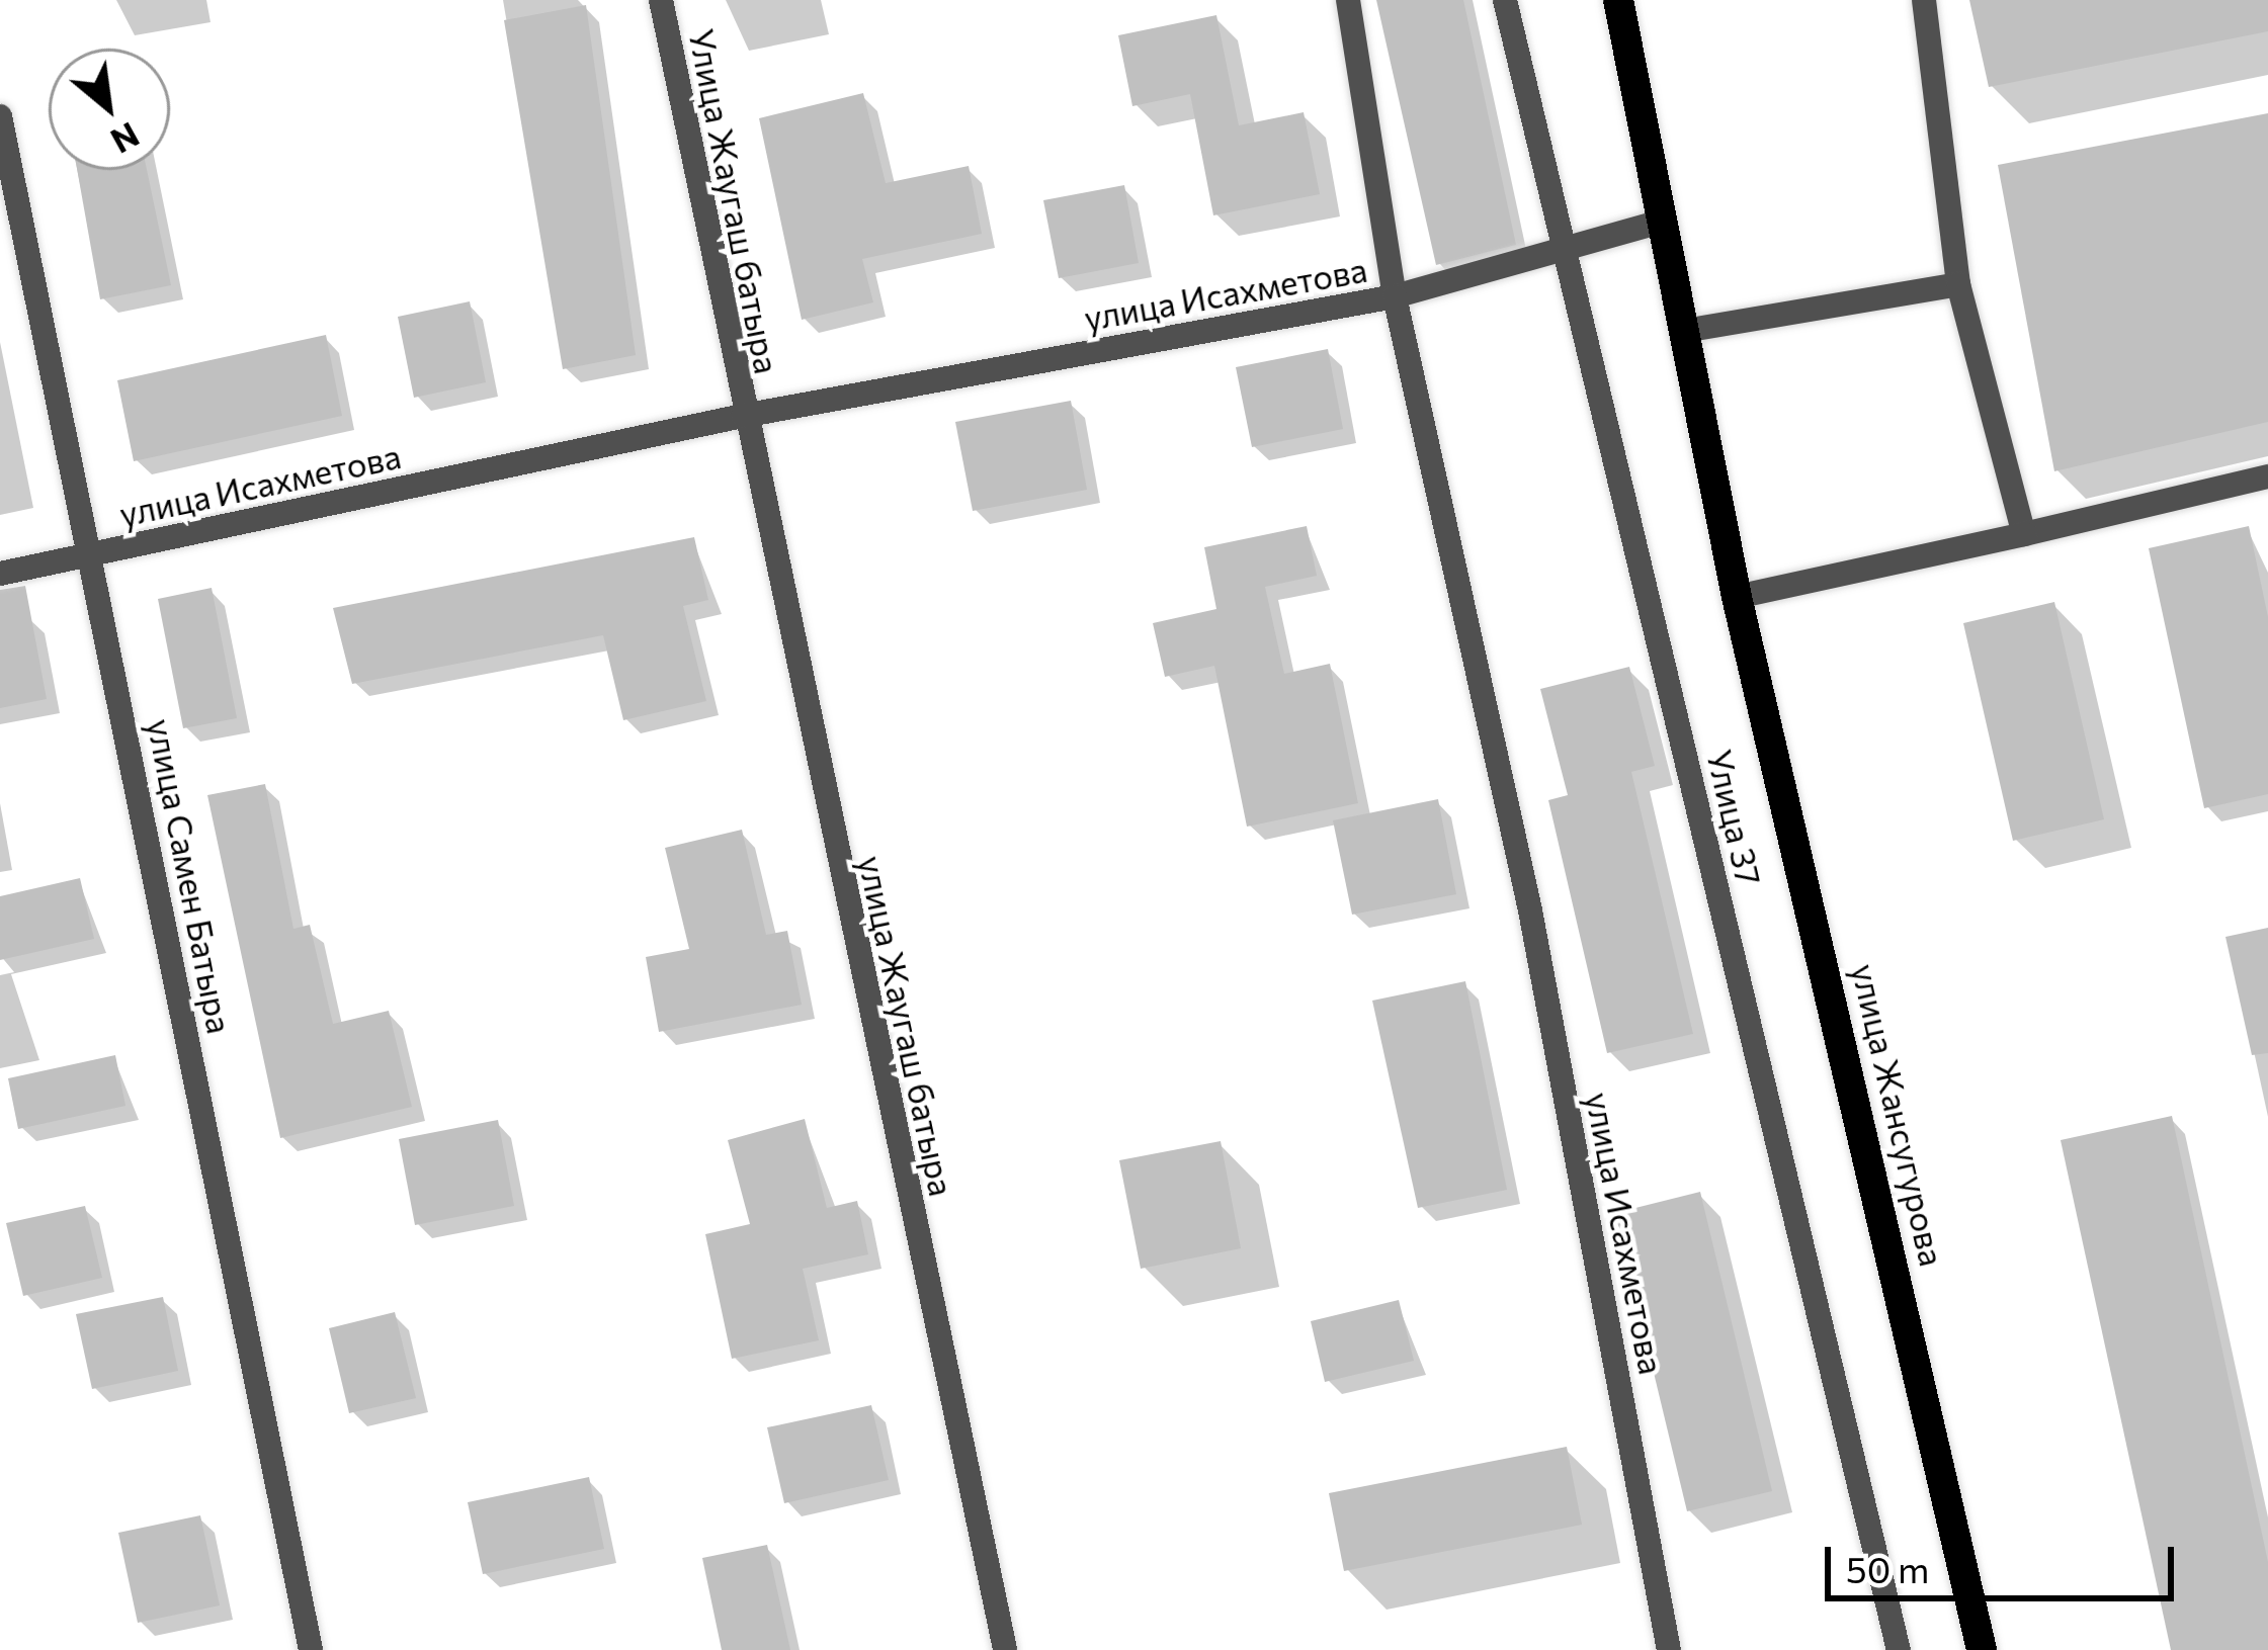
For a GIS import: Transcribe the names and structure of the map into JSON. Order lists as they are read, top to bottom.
{
  "streets": {
    "main road": ["улица Жансугурова"],
    "street": [
      "Улица Жаугаш батыра",
      "улица Исахметова",
      "Улица 37",
      "улица Самен Батыра",
      "улица Жаугаш батыра"
    ]
  },
  "crossings": [
    ["Улица Жаугаш батыра", "улица Исахметова"],
    ["Улица Жаугаш батыра", "улица Жаугаш батыра"],
    ["улица Исахметова", "улица Самен Батыра"],
    ["улица Исахметова", "улица Жаугаш батыра"]
  ],
  "scale_bar": "50 m",
  "north": "bottom right"
}
